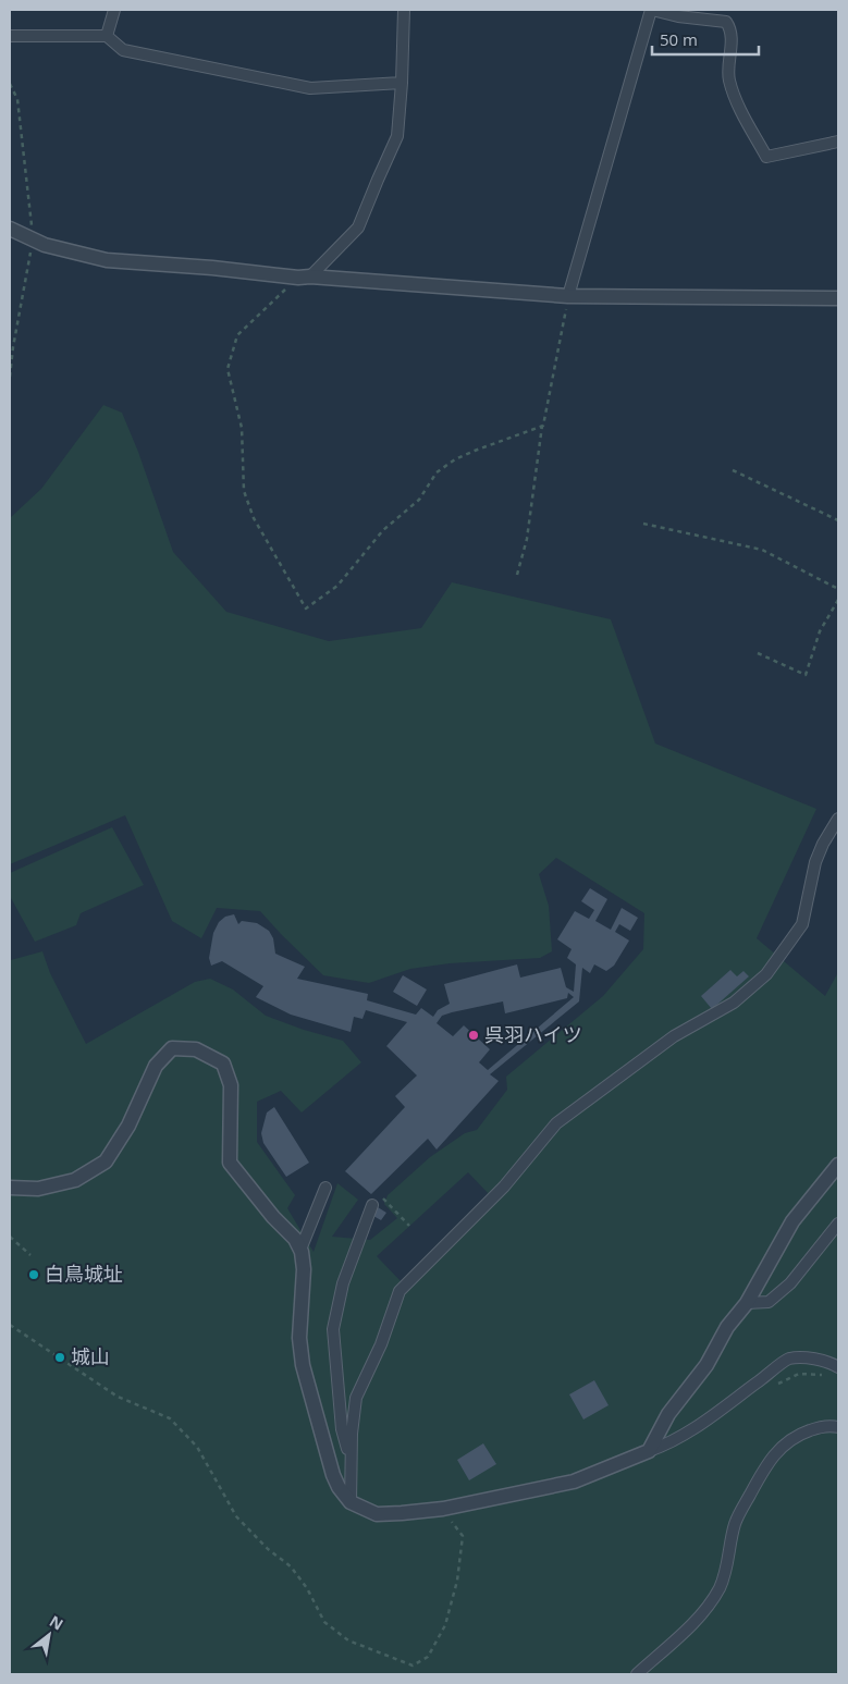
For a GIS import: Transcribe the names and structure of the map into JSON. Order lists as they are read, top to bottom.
{
  "places": ["呉羽ハイツ", "白鳥城址", "城山"],
  "scale_bar": "50 m",
  "north": "top right"
}
